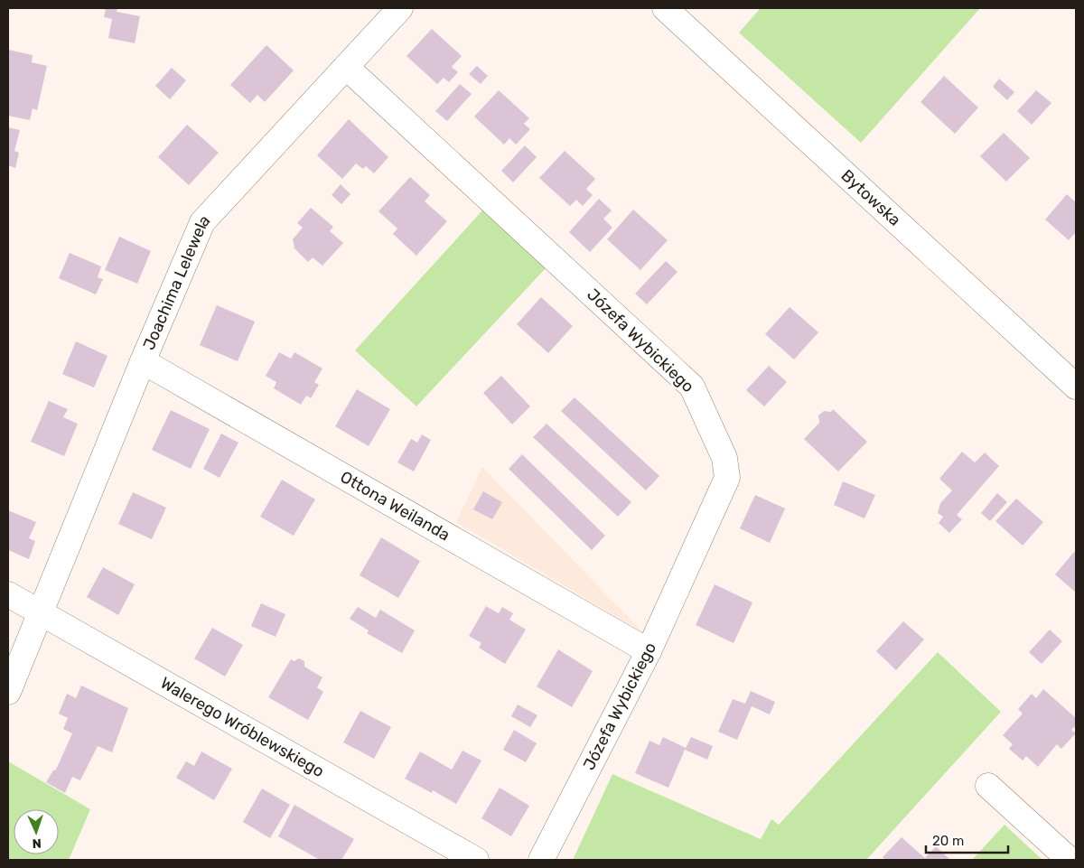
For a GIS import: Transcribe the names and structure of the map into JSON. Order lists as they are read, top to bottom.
{
  "streets": {
    "street": [
      "Bytowska",
      "Joachima Lelewela",
      "Józefa Wybickiego",
      "Ottona Weilanda",
      "Walerego Wróblewskiego"
    ]
  },
  "crossings": [
    ["Joachima Lelewela", "Józefa Wybickiego"],
    ["Joachima Lelewela", "Ottona Weilanda"],
    ["Joachima Lelewela", "Walerego Wróblewskiego"],
    ["Józefa Wybickiego", "Ottona Weilanda"]
  ],
  "scale_bar": "20 m",
  "north": "bottom"
}
